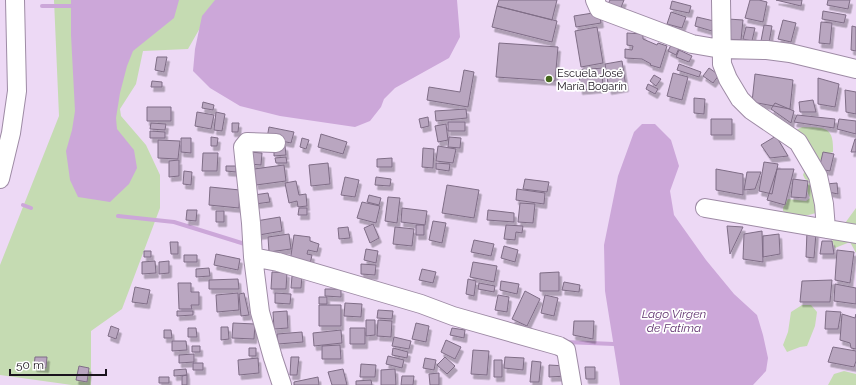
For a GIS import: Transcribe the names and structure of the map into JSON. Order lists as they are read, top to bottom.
{
  "water": ["Lago Virgen de Fatima"],
  "places": ["Escuela José María Bogarín"],
  "scale_bar": "50 m"
}
